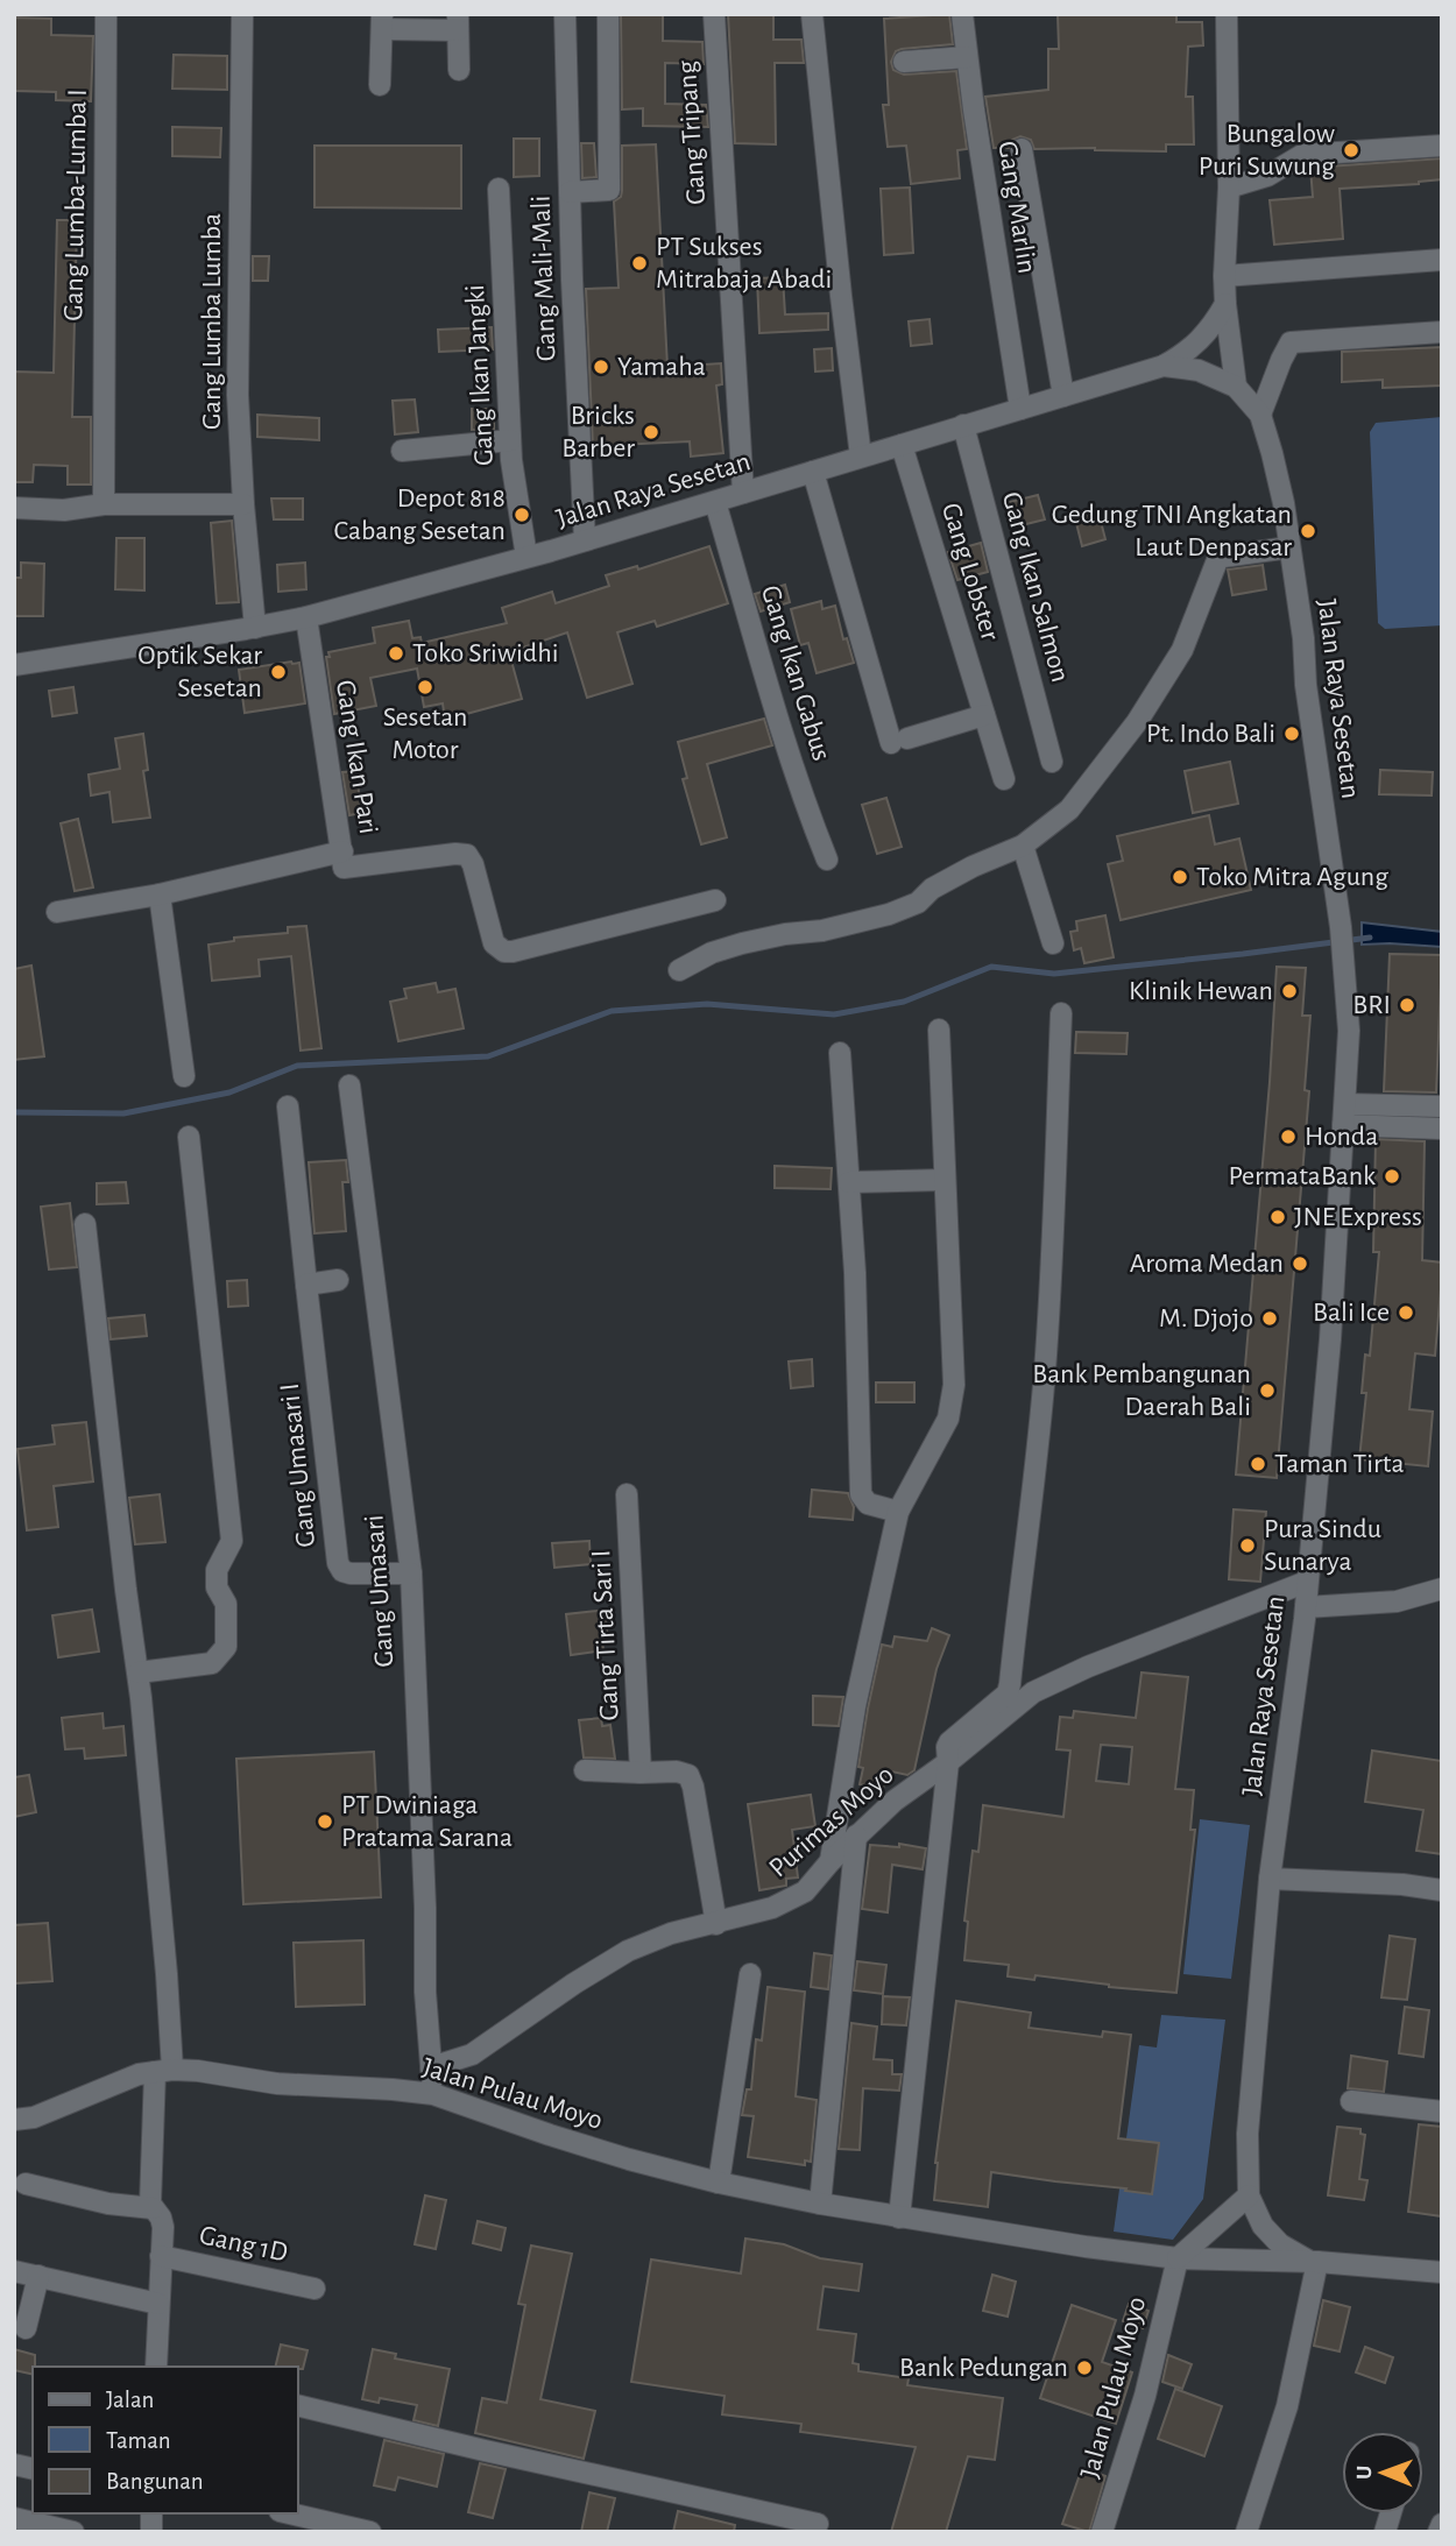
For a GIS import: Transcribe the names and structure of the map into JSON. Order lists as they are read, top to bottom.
{
  "streets": {
    "street": [
      "Gang Tripang",
      "Gang Lumba-Lumba I",
      "Gang Marlin",
      "Gang Mali-Mali",
      "Gang Lumba Lumba",
      "Gang Ikan Jangki",
      "Jalan Raya Sesetan",
      "Gang Lobster",
      "Gang Ikan Salmon",
      "Gang Ikan Gabus",
      "Gang Ikan Pari",
      "Gang Umasari I",
      "Gang Umasari",
      "Gang Tirta Sari I",
      "Purimas Moyo",
      "Jalan Pulau Moyo",
      "Gang 1D"
    ]
  },
  "crossings": [
    ["Gang Tripang", "Jalan Raya Sesetan"],
    ["Gang Marlin", "Jalan Raya Sesetan"],
    ["Gang Mali-Mali", "Jalan Raya Sesetan"],
    ["Gang Lumba Lumba", "Jalan Raya Sesetan"],
    ["Gang Ikan Jangki", "Jalan Raya Sesetan"],
    ["Jalan Raya Sesetan", "Gang Lobster"],
    ["Jalan Raya Sesetan", "Gang Ikan Salmon"],
    ["Jalan Raya Sesetan", "Gang Ikan Gabus"],
    ["Jalan Raya Sesetan", "Gang Ikan Pari"],
    ["Jalan Raya Sesetan", "Purimas Moyo"],
    ["Jalan Raya Sesetan", "Jalan Pulau Moyo"],
    ["Gang Umasari I", "Gang Umasari"],
    ["Gang Umasari", "Purimas Moyo"],
    ["Gang Umasari", "Jalan Pulau Moyo"]
  ],
  "places": [
    "Bungalow Puri Suwung",
    "PT Sukses Mitrabaja Abadi",
    "Yamaha",
    "Bricks Barber",
    "Depot 818 Cabang Sesetan",
    "Gedung TNI Angkatan Laut Denpasar",
    "Toko Sriwidhi",
    "Optik Sekar Sesetan",
    "Sesetan Motor",
    "Pt. Indo Bali",
    "Toko Mitra Agung",
    "Klinik Hewan",
    "BRI",
    "Honda",
    "PermataBank",
    "JNE Express",
    "Aroma Medan",
    "Bali Ice",
    "M. Djojo",
    "Bank Pembangunan Daerah Bali",
    "Taman Tirta",
    "Pura Sindu Sunarya",
    "PT Dwiniaga Pratama Sarana",
    "Bank Pedungan"
  ],
  "legend": ["Jalan", "Taman", "Bangunan"],
  "north": "left"
}
